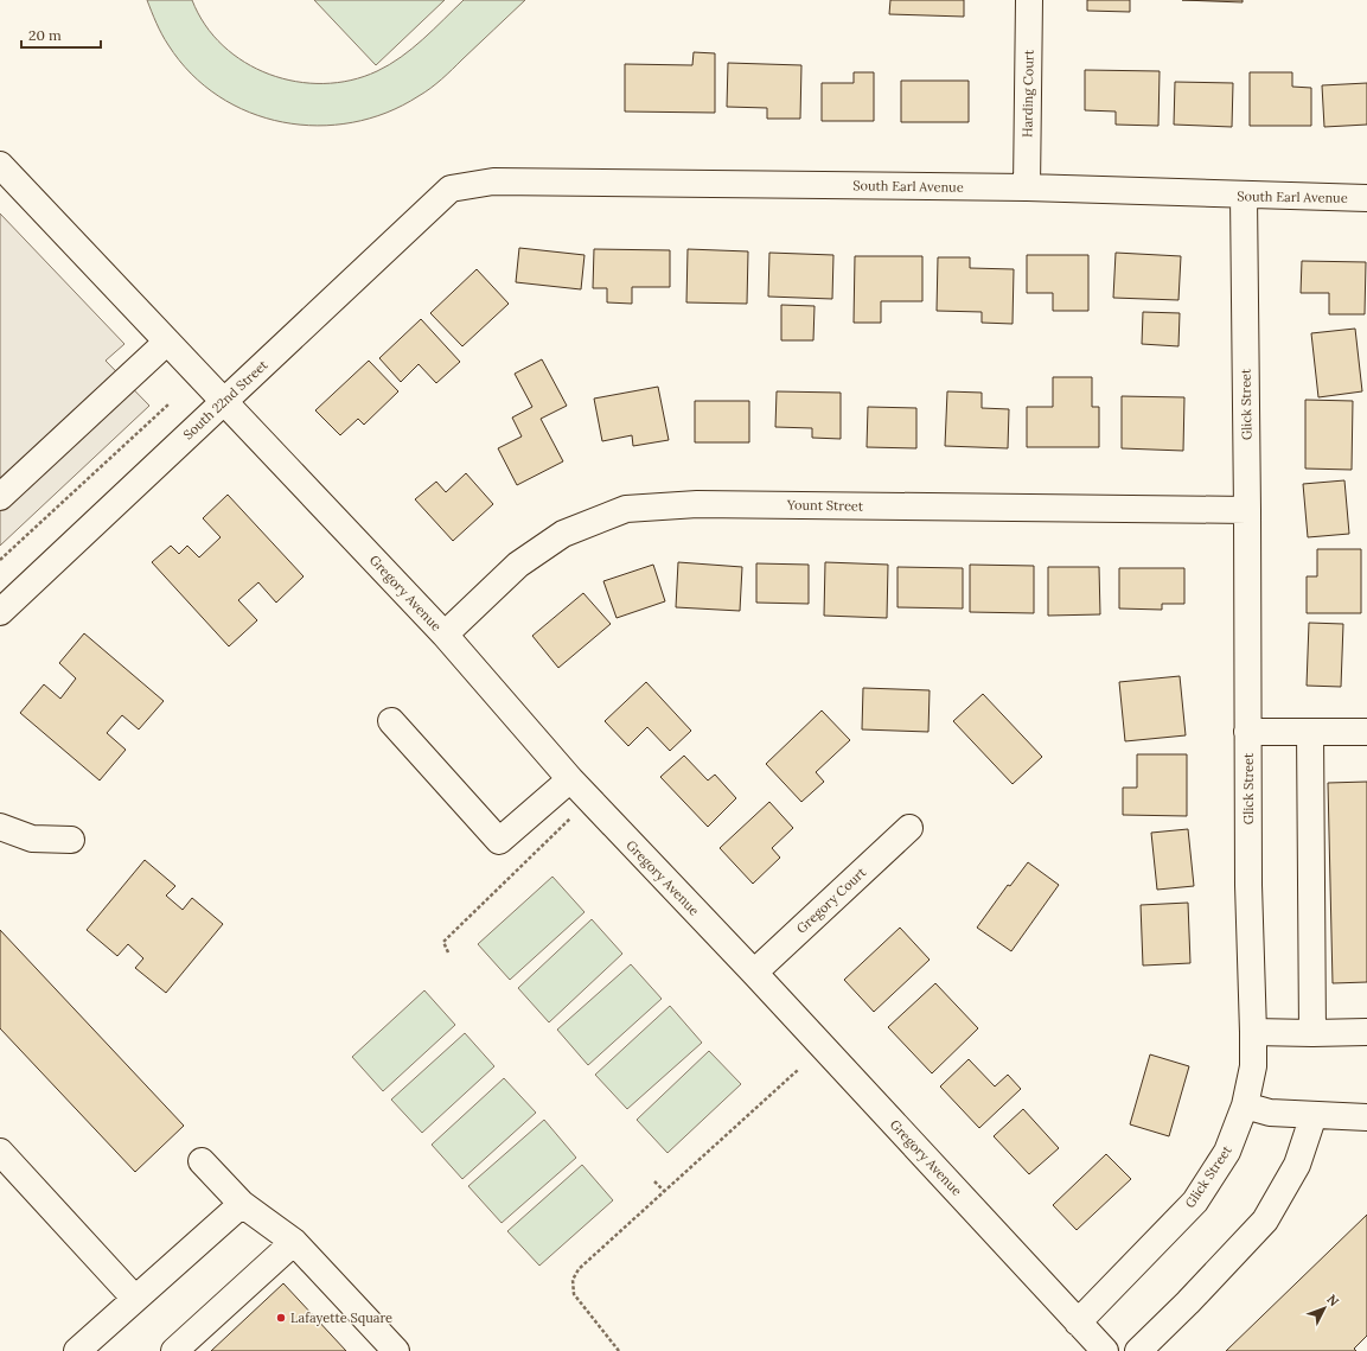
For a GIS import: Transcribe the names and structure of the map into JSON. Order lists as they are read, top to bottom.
{
  "streets": {
    "street": [
      "Harding Court",
      "South Earl Avenue",
      "South 22nd Street",
      "Glick Street",
      "Yount Street",
      "Gregory Avenue",
      "Gregory Court"
    ]
  },
  "crossings": [
    ["Harding Court", "South Earl Avenue"],
    ["South Earl Avenue", "South 22nd Street"],
    ["South Earl Avenue", "Glick Street"],
    ["South 22nd Street", "Gregory Avenue"],
    ["Glick Street", "Yount Street"],
    ["Glick Street", "Gregory Avenue"],
    ["Yount Street", "Gregory Avenue"],
    ["Gregory Avenue", "Gregory Court"]
  ],
  "places": ["Lafayette Square"],
  "scale_bar": "20 m",
  "north": "top right"
}
